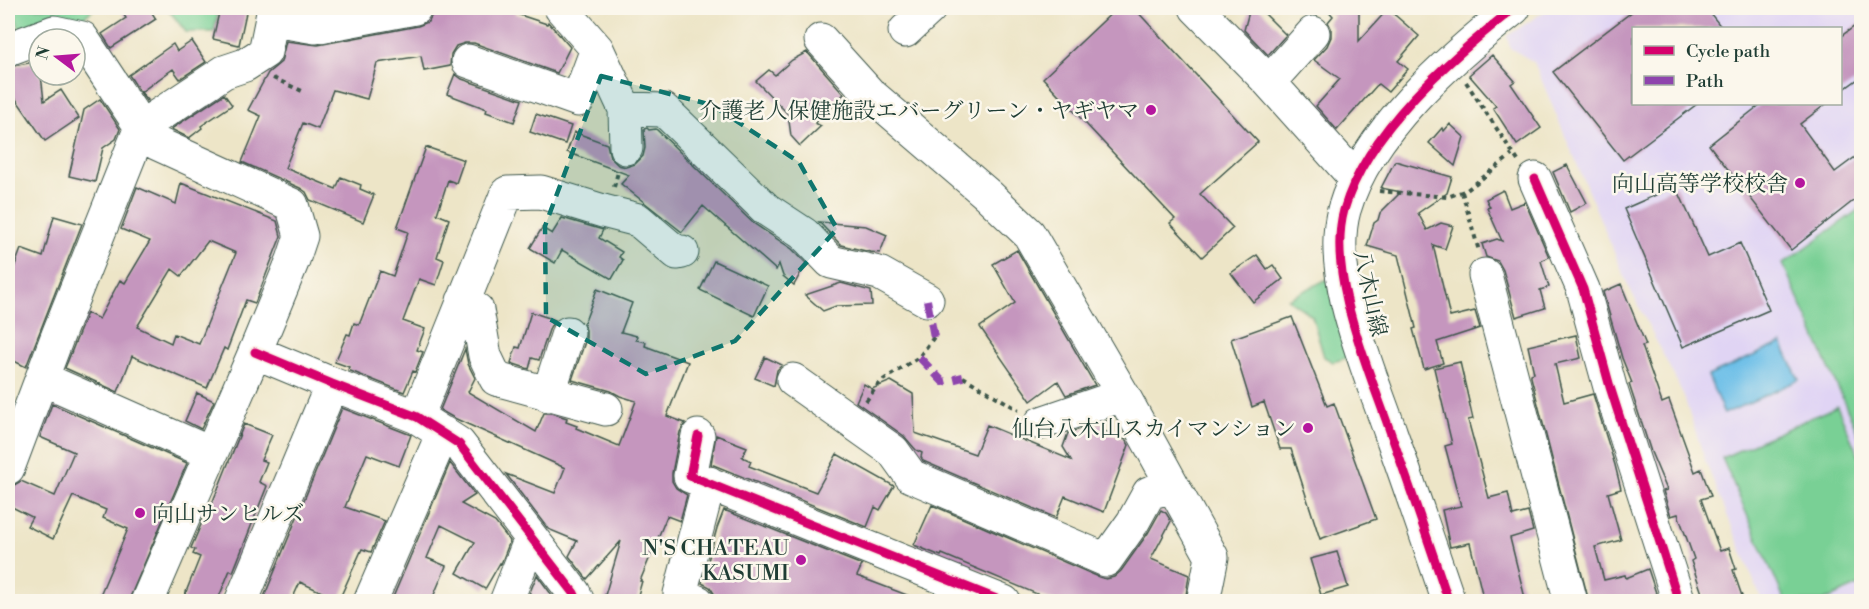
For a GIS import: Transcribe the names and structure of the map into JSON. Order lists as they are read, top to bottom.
{
  "streets": {
    "street": ["八木山線"]
  },
  "places": [
    "介護老人保健施設エバーグリーン・ヤギヤマ",
    "向山高等学校校舎",
    "仙台八木山スカイマンション",
    "向山サンヒルズ",
    "N'S CHATEAU KASUMI"
  ],
  "legend": ["Cycle path", "Path"],
  "north": "left"
}
